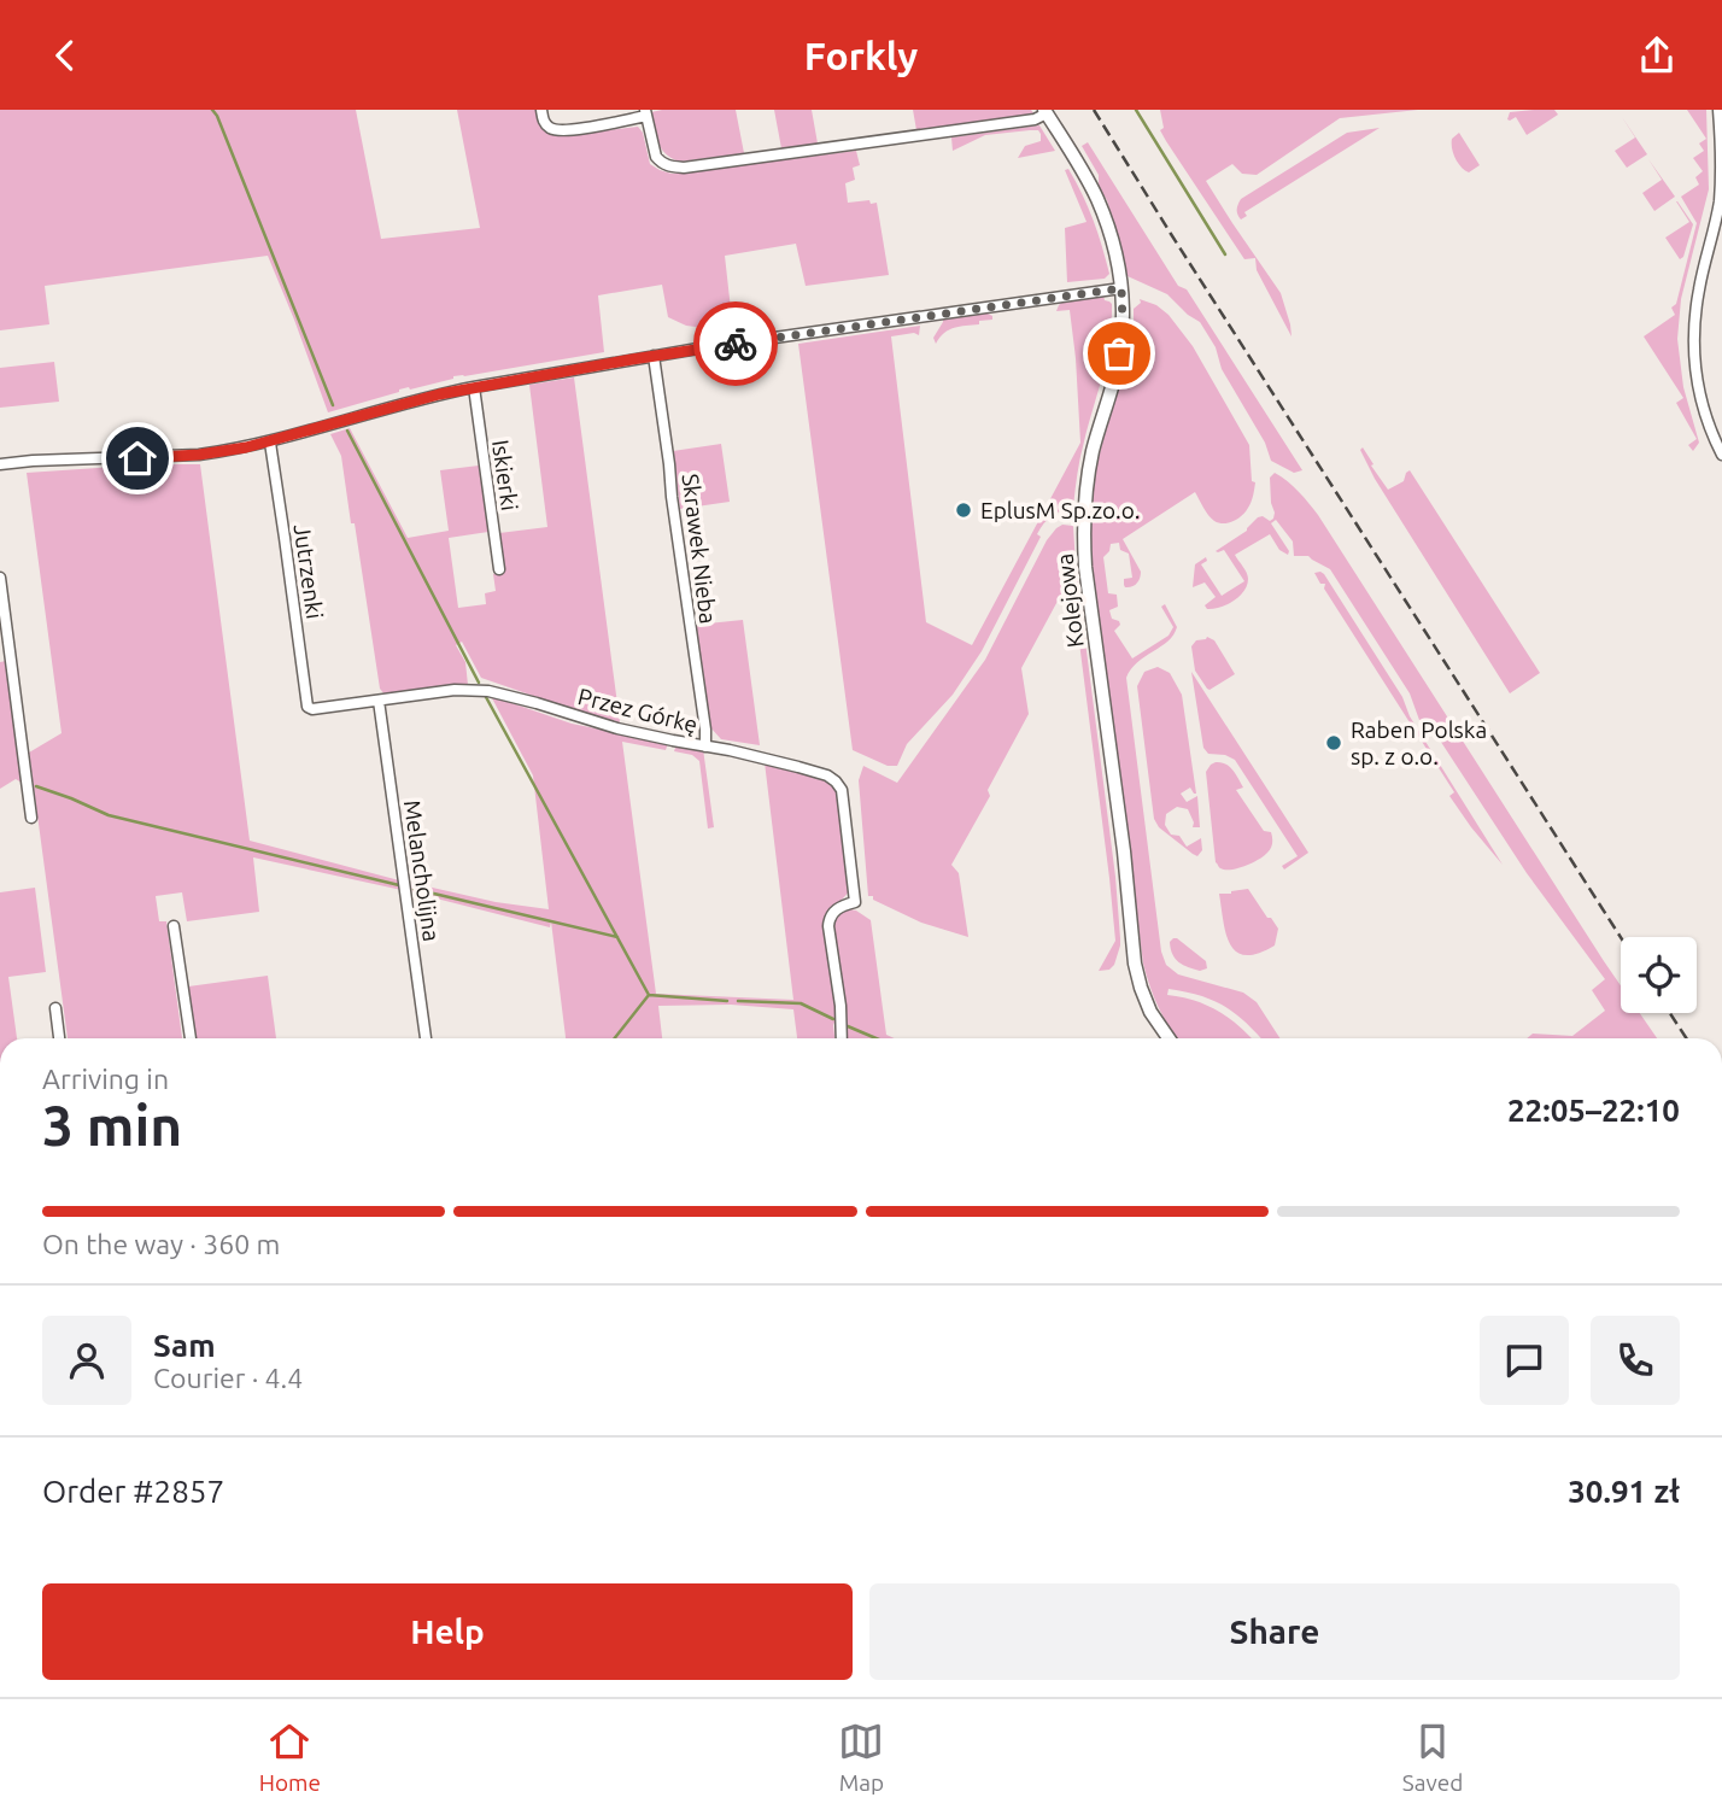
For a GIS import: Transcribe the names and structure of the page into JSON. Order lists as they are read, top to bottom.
{
  "streets": {
    "street": [
      "Iskierki",
      "Skrawek Nieba",
      "Jutrzenki",
      "Kolejowa",
      "Przez Górkę",
      "Melancholijna"
    ]
  },
  "crossings": [
    ["Skrawek Nieba", "Przez Górkę"],
    ["Jutrzenki", "Przez Górkę"],
    ["Przez Górkę", "Melancholijna"]
  ],
  "places": ["EplusM Sp.zo.o.", "Raben Polska sp. z o.o."],
  "page": {
    "header": "Forkly",
    "heading": ["3 min", "Arriving in", "22:05–22:10"],
    "panel": [
      "Sam",
      "Courier · 4.4",
      "Order #2857",
      "30.91 zł"
    ],
    "bar": "On the way · 360 m",
    "buttons": ["Help", "Share"],
    "tabs": ["Home", "Map", "Saved"]
  }
}
